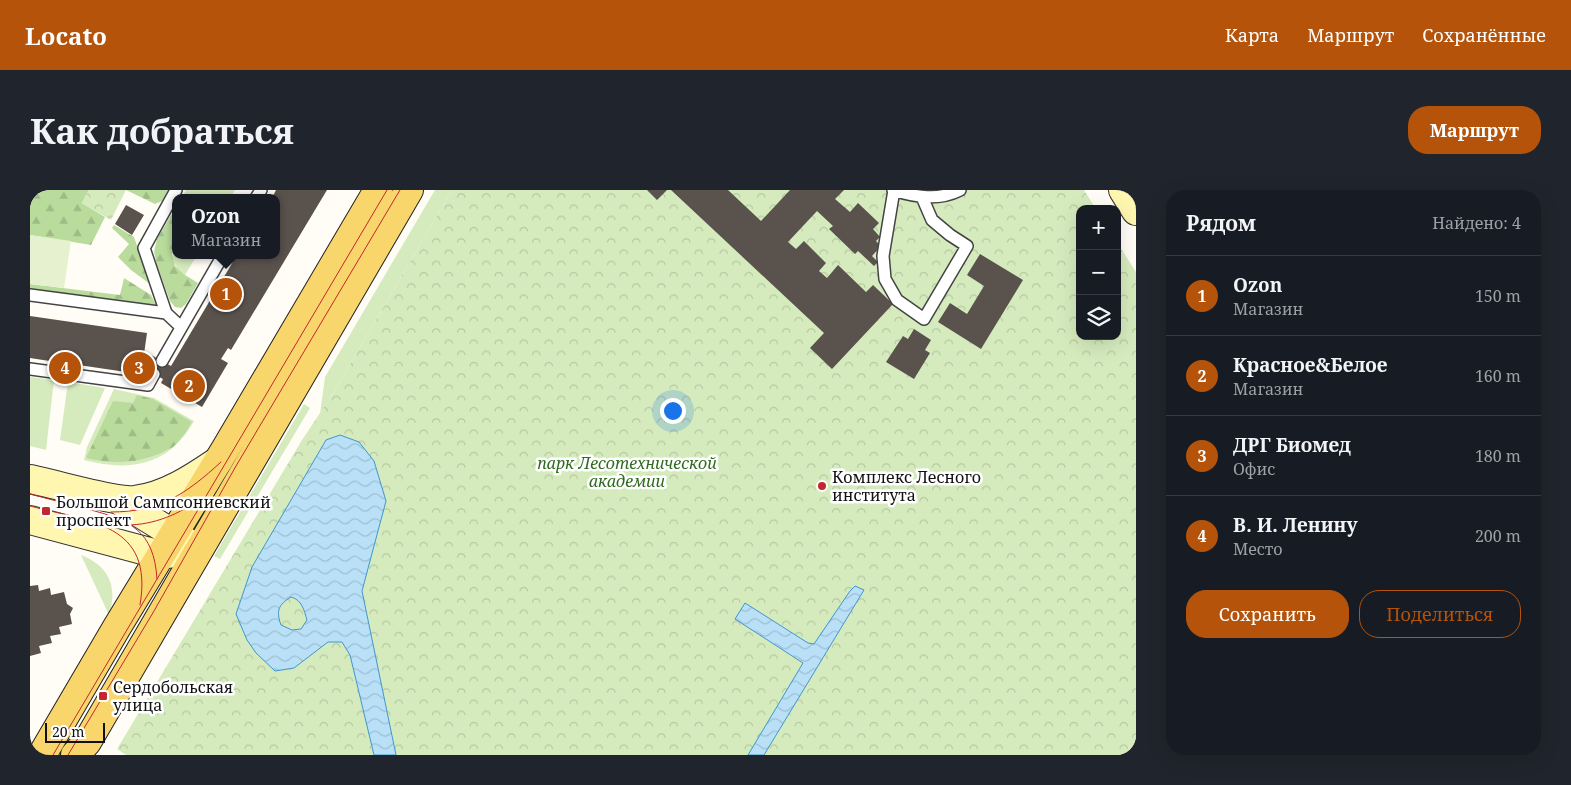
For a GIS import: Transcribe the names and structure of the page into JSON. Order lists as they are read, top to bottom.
{
  "parks": ["парк Лесотехнической академии"],
  "places": {
    "other": ["Комплекс Лесного института"],
    "transit": ["Большой Сампсониевский проспект", "Сердобольская улица"]
  },
  "scale_bar": "20 m",
  "page": {
    "header": "Locato",
    "nav": ["Карта", "Маршрут", "Сохранённые"],
    "buttons": [
      "Маршрут",
      ["Сохранить", "Поделиться"]
    ],
    "title": "Как добраться",
    "heading": ["Рядом", "Найдено: 4"],
    "popup": ["Ozon", "Магазин"],
    "map_buttons": ["+", "−"],
    "list": [
      {
        "mark": "1",
        "name": "Ozon",
        "note": "Магазин",
        "value": "150 m"
      },
      {
        "mark": "2",
        "name": "Красное&Белое",
        "note": "Магазин",
        "value": "160 m"
      },
      {
        "mark": "3",
        "name": "ДРГ Биомед",
        "note": "Офис",
        "value": "180 m"
      },
      {
        "mark": "4",
        "name": "В. И. Ленину",
        "note": "Место",
        "value": "200 m"
      }
    ],
    "pins": [
      "1",
      "3",
      "4",
      "2"
    ],
    "scale": "20 m"
  }
}
